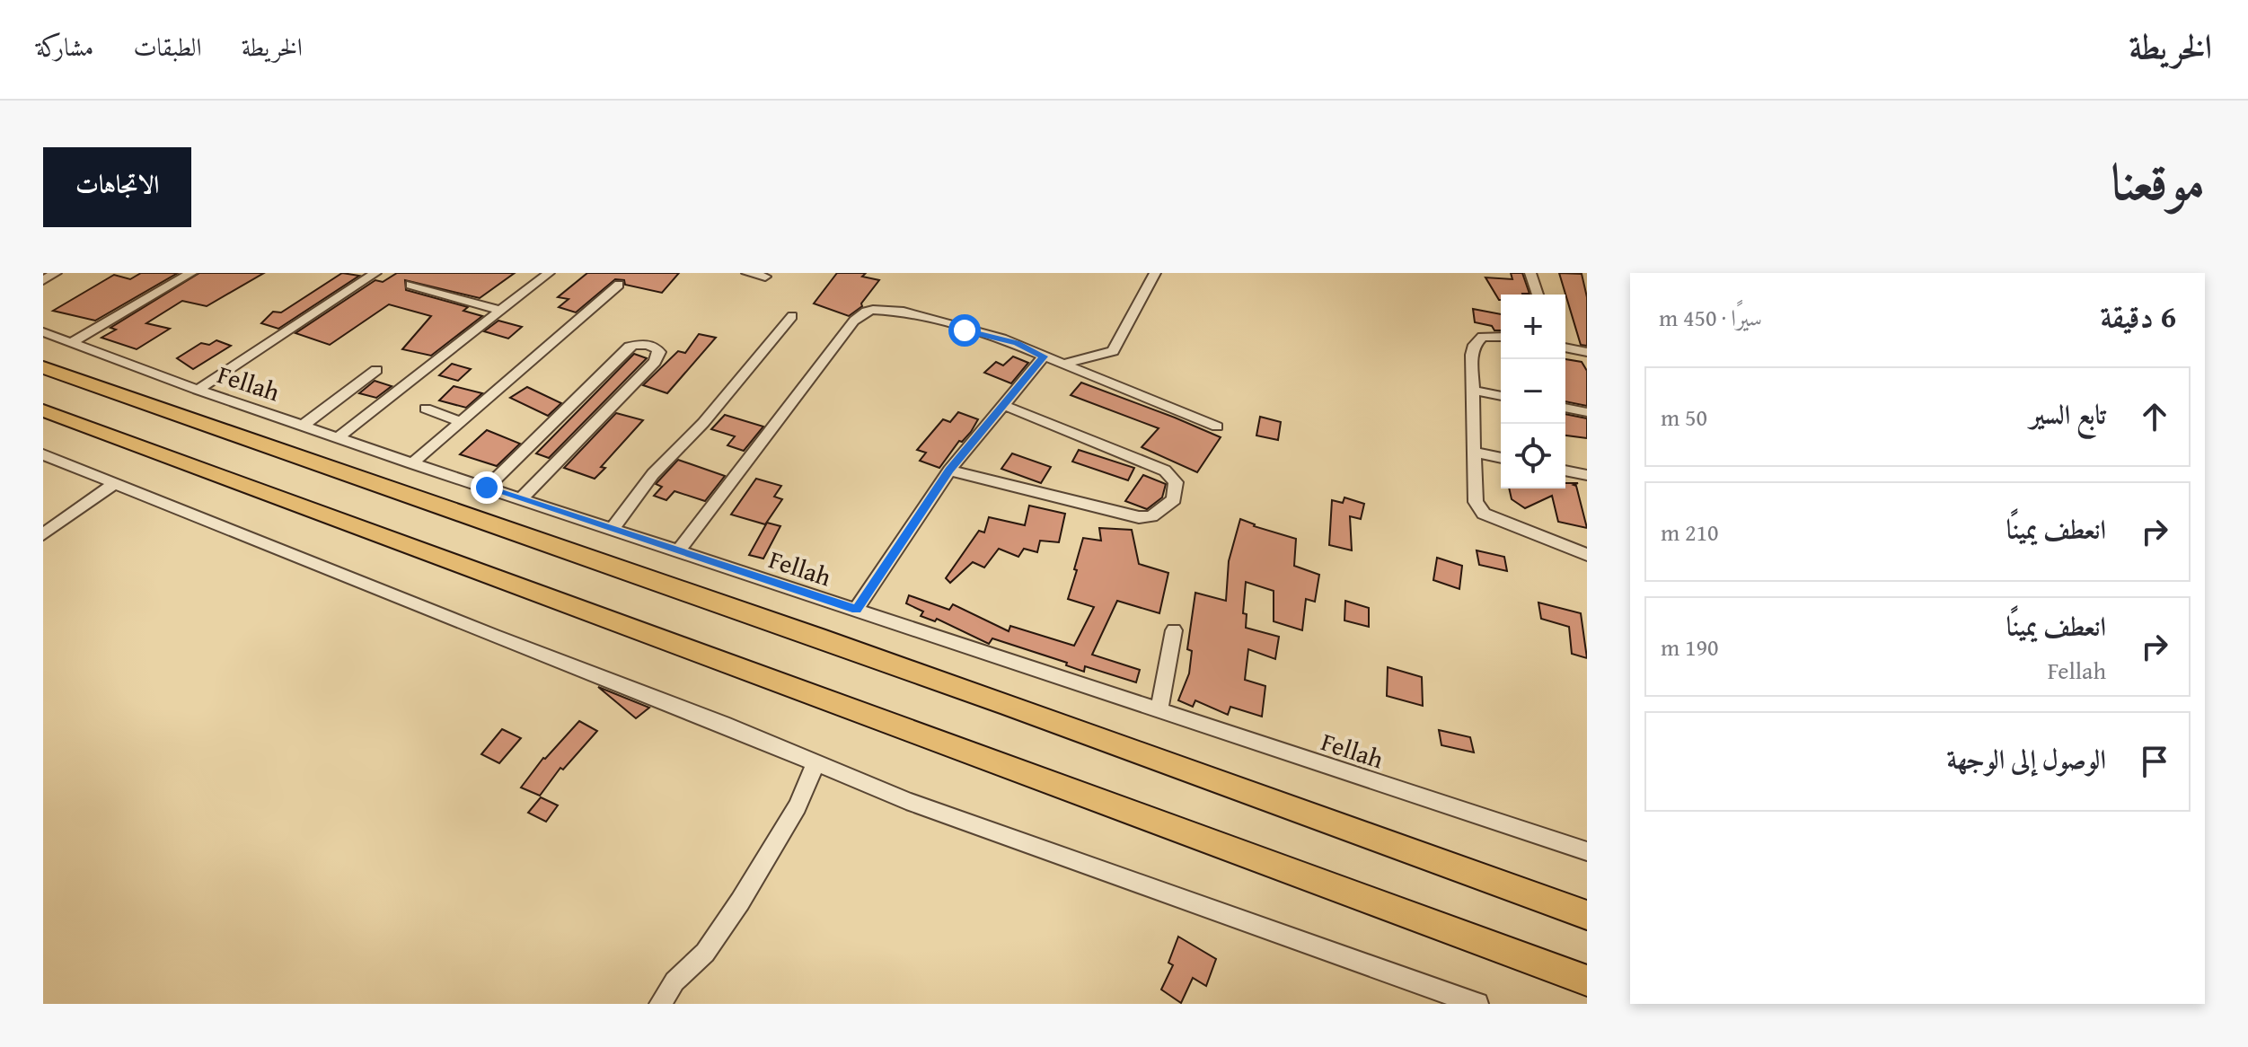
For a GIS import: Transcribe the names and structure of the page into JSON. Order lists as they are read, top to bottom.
{
  "streets": {
    "street": ["Fellah"]
  },
  "page": {
    "header": "الخريطة",
    "nav": ["الخريطة", "الطبقات", "مشاركة"],
    "title": "موقعنا",
    "buttons": "الاتجاهات",
    "heading": ["6 دقيقة", "سيرًا · 450 m"],
    "map_buttons": ["+", "−"],
    "list": [
      ["تابع السير", "50 m"],
      ["انعطف يمينًا", "210 m"],
      ["انعطف يمينًا", "Fellah", "190 m"],
      "الوصول إلى الوجهة"
    ]
  }
}
